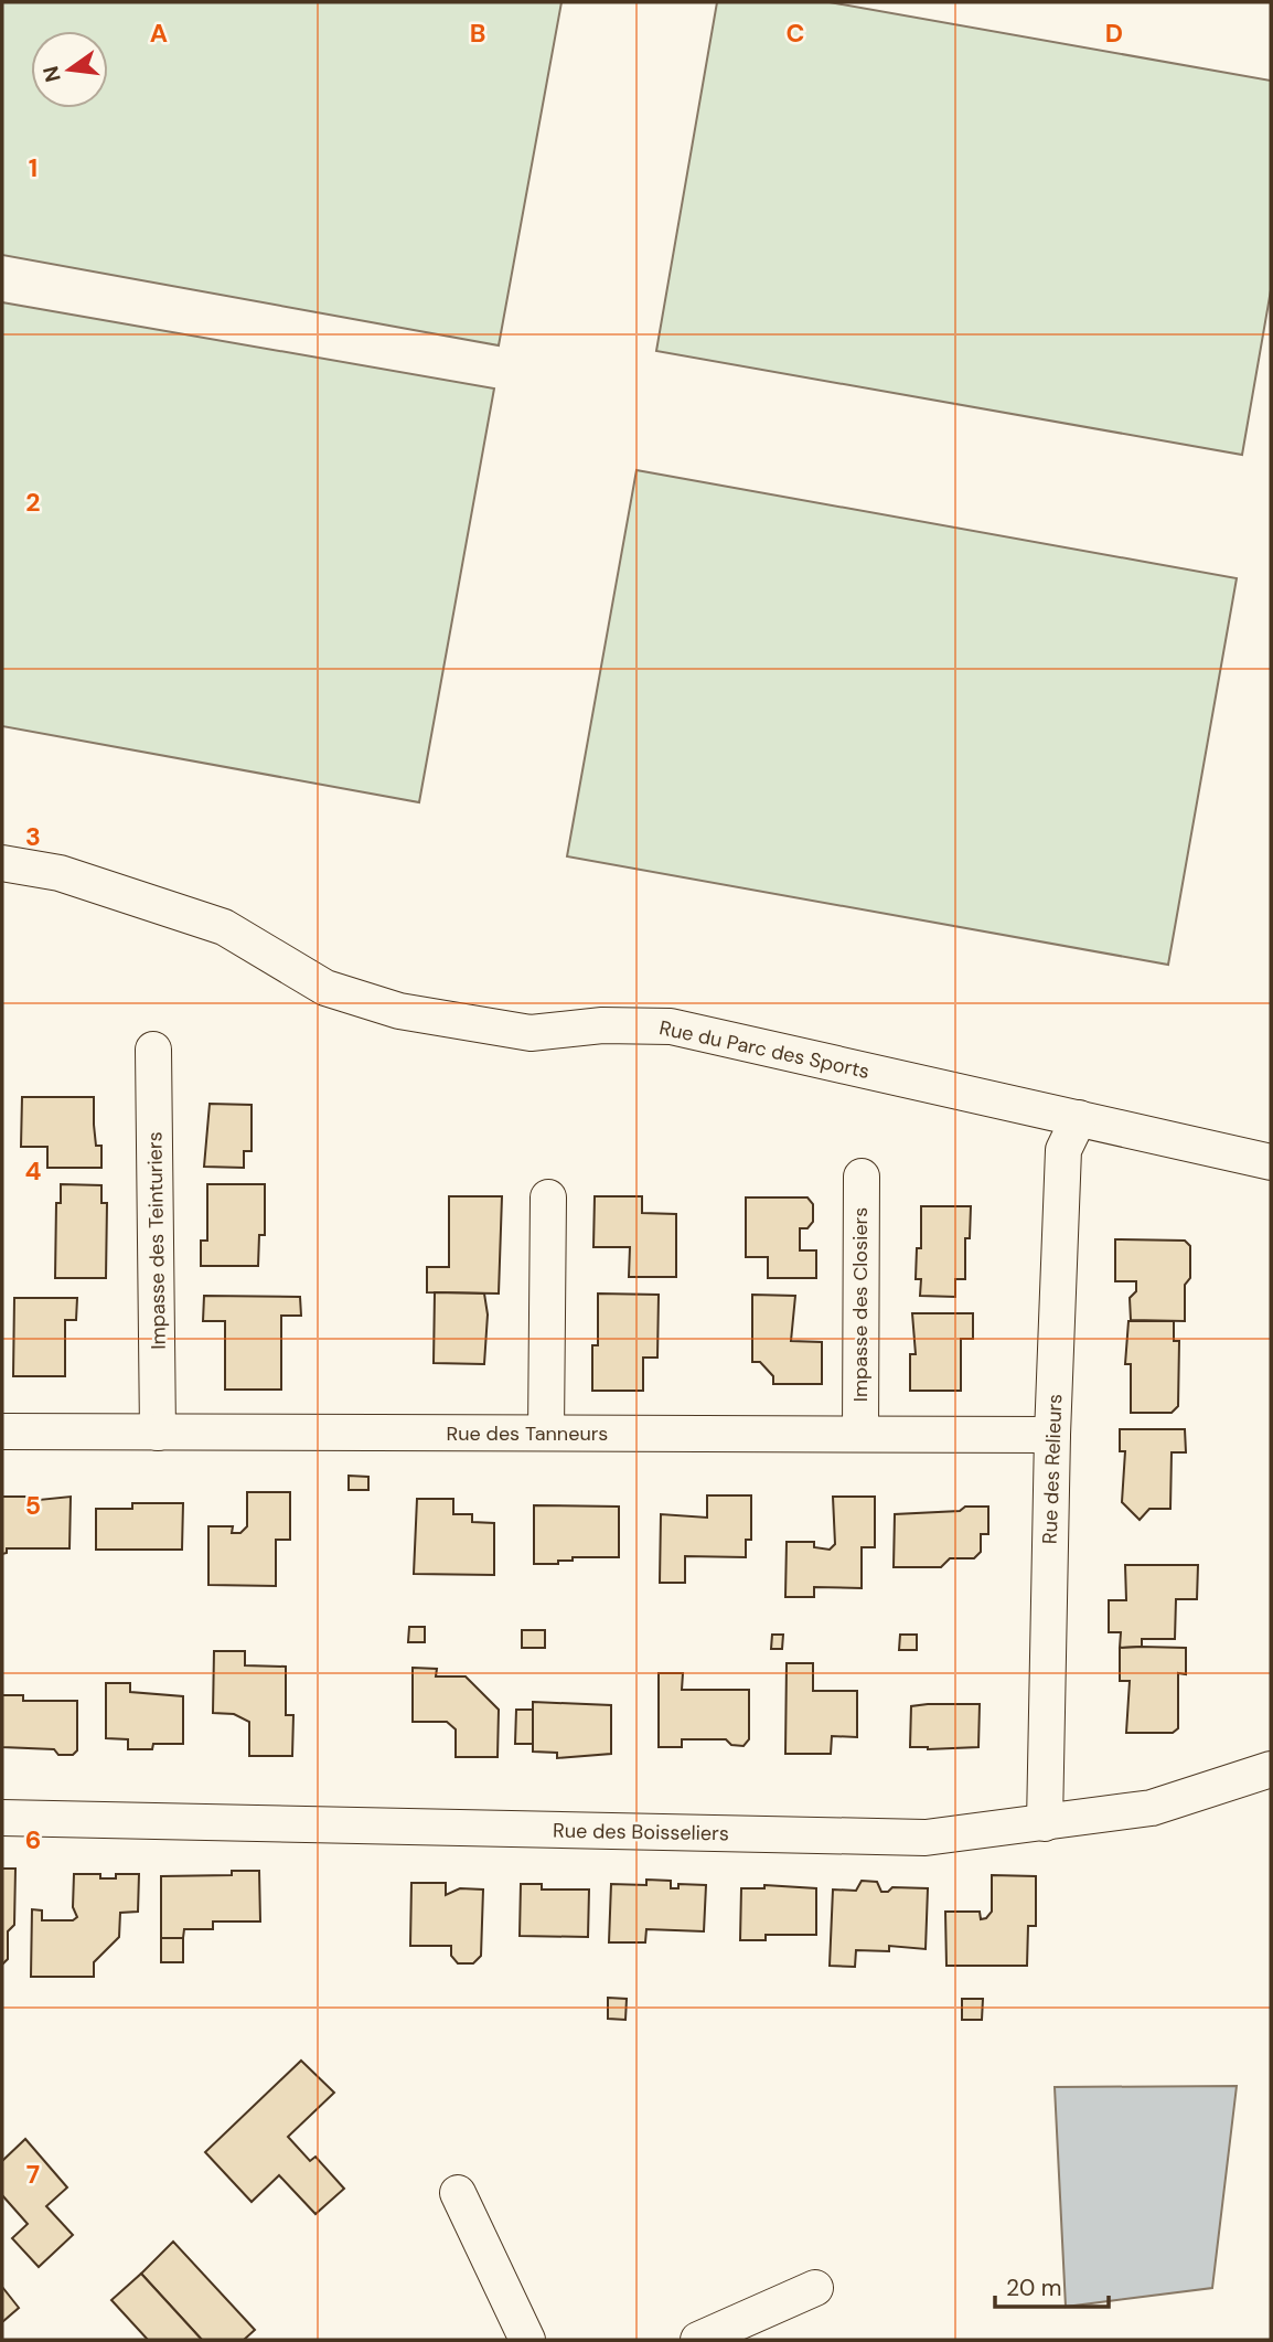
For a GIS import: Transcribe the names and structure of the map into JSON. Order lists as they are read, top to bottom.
{
  "streets": {
    "street": [
      "Rue du Parc des Sports",
      "Impasse des Teinturiers",
      "Impasse des Closiers",
      "Rue des Tanneurs",
      "Rue des Relieurs",
      "Rue des Boisseliers"
    ]
  },
  "crossings": [
    ["Rue du Parc des Sports", "Rue des Relieurs"],
    ["Impasse des Teinturiers", "Rue des Tanneurs"],
    ["Impasse des Closiers", "Rue des Tanneurs"],
    ["Rue des Tanneurs", "Rue des Relieurs"],
    ["Rue des Relieurs", "Rue des Boisseliers"]
  ],
  "scale_bar": "20 m",
  "north": "left",
  "grid": {
    "columns": [
      "A",
      "B",
      "C",
      "D"
    ],
    "rows": [
      "1",
      "2",
      "3",
      "4",
      "5",
      "6",
      "7"
    ]
  }
}
